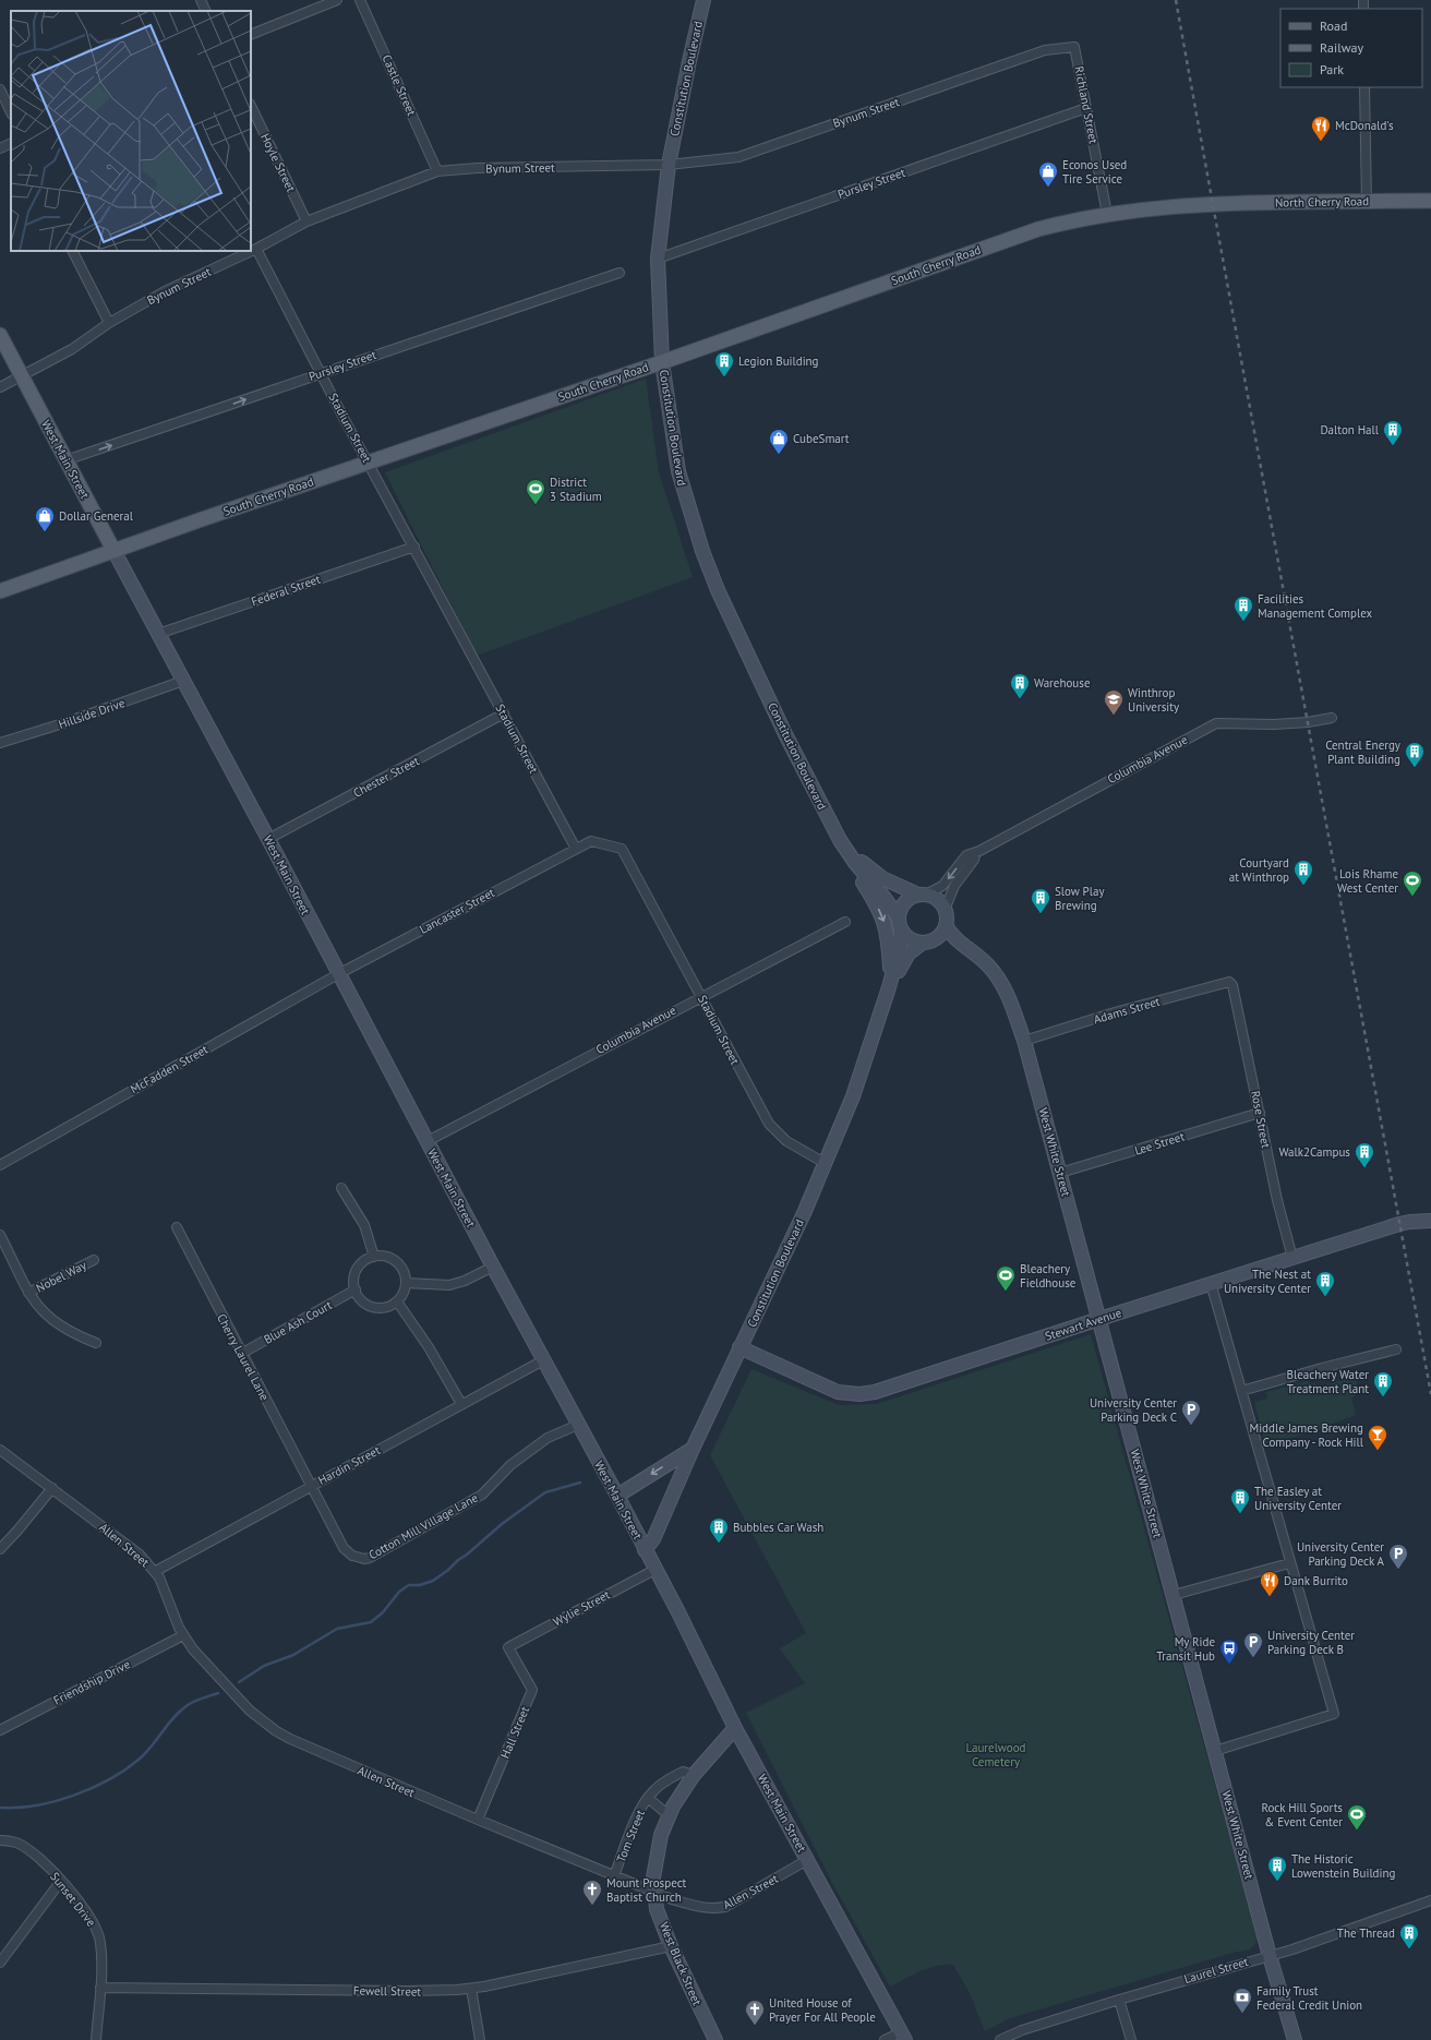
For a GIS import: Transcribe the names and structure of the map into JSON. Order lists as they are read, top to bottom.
{
  "streets": {
    "main road": ["North Cherry Road", "South Cherry Road", "West Main Street"],
    "street": [
      "Constitution Boulevard",
      "Castle Street",
      "Richland Street",
      "Bynum Street",
      "Hoyle Street",
      "Pursley Street",
      "Stadium Street",
      "Federal Street",
      "Hillside Drive",
      "Columbia Avenue",
      "Chester Street",
      "Lancaster Street",
      "Adams Street",
      "McFadden Street",
      "Rose Street",
      "Lee Street",
      "West White Street",
      "Nobel Way",
      "Blue Ash Court",
      "Stewart Avenue",
      "Cherry Laurel Lane",
      "Hardin Street",
      "Cotton Mill Village Lane",
      "Allen Street",
      "Wylie Street",
      "Friendship Drive",
      "Hall Street",
      "Tom Street",
      "Sunset Drive",
      "West Black Street",
      "Laurel Street",
      "Fewell Street"
    ]
  },
  "crossings": [
    ["Constitution Boulevard", "Bynum Street"],
    ["Constitution Boulevard", "Pursley Street"],
    ["Constitution Boulevard", "South Cherry Road"],
    ["Constitution Boulevard", "Stadium Street"],
    ["Constitution Boulevard", "West Main Street"],
    ["Constitution Boulevard", "Columbia Avenue"],
    ["Constitution Boulevard", "West White Street"],
    ["Constitution Boulevard", "Stewart Avenue"],
    ["Castle Street", "Bynum Street"],
    ["Richland Street", "Bynum Street"],
    ["Richland Street", "Pursley Street"],
    ["Richland Street", "South Cherry Road"],
    ["Bynum Street", "Hoyle Street"],
    ["Bynum Street", "Stadium Street"],
    ["Bynum Street", "West Main Street"],
    ["Pursley Street", "Stadium Street"],
    ["Pursley Street", "West Main Street"],
    ["North Cherry Road", "South Cherry Road"],
    ["South Cherry Road", "Stadium Street"],
    ["South Cherry Road", "West Main Street"],
    ["Stadium Street", "Federal Street"],
    ["Stadium Street", "Columbia Avenue"],
    ["Stadium Street", "Chester Street"],
    ["Stadium Street", "Lancaster Street"],
    ["West Main Street", "Federal Street"],
    ["West Main Street", "Hillside Drive"],
    ["West Main Street", "Columbia Avenue"],
    ["West Main Street", "Chester Street"],
    ["West Main Street", "Lancaster Street"],
    ["West Main Street", "McFadden Street"],
    ["West Main Street", "Hardin Street"],
    ["West Main Street", "Cotton Mill Village Lane"],
    ["West Main Street", "Allen Street"],
    ["West Main Street", "Wylie Street"],
    ["West Main Street", "West Black Street"],
    ["Columbia Avenue", "West White Street"],
    ["Lancaster Street", "McFadden Street"],
    ["Adams Street", "Rose Street"],
    ["Adams Street", "West White Street"],
    ["Rose Street", "Lee Street"],
    ["Rose Street", "Stewart Avenue"],
    ["Lee Street", "West White Street"],
    ["West White Street", "Stewart Avenue"],
    ["West White Street", "Laurel Street"],
    ["Blue Ash Court", "Cherry Laurel Lane"],
    ["Cherry Laurel Lane", "Hardin Street"],
    ["Cherry Laurel Lane", "Cotton Mill Village Lane"],
    ["Hardin Street", "Cotton Mill Village Lane"],
    ["Hardin Street", "Allen Street"],
    ["Allen Street", "Friendship Drive"],
    ["Allen Street", "Hall Street"],
    ["Allen Street", "Tom Street"],
    ["Allen Street", "West Black Street"],
    ["Wylie Street", "Hall Street"],
    ["Tom Street", "West Black Street"],
    ["Sunset Drive", "Fewell Street"],
    ["West Black Street", "Fewell Street"]
  ],
  "parks": ["Laurelwood Cemetery"],
  "places": {
    "restaurant": ["McDonald's", "Dank Burrito"],
    "shop": ["Econos Used Tire Service", "CubeSmart", "Dollar General"],
    "building": [
      "Legion Building",
      "Dalton Hall",
      "Facilities Management Complex",
      "Warehouse",
      "Central Energy Plant Building",
      "Courtyard at Winthrop",
      "Slow Play Brewing",
      "Walk2Campus",
      "The Nest at University Center",
      "Bleachery Water Treatment Plant",
      "The Easley at University Center",
      "Bubbles Car Wash",
      "The Historic Lowenstein Building",
      "The Thread"
    ],
    "sports": [
      "District 3 Stadium",
      "Lois Rhame West Center",
      "Bleachery Fieldhouse",
      "Rock Hill Sports & Event Center"
    ],
    "school or university": ["Winthrop University"],
    "parking": ["University Center Parking Deck C", "University Center Parking Deck A", "University Center Parking Deck B"],
    "bar": ["Middle James Brewing Company - Rock Hill"],
    "bus stop": ["My Ride Transit Hub"],
    "church": ["Mount Prospect Baptist Church", "United House of Prayer For All People"],
    "bank": ["Family Trust Federal Credit Union"]
  },
  "legend": ["Road", "Railway", "Park"]
}
